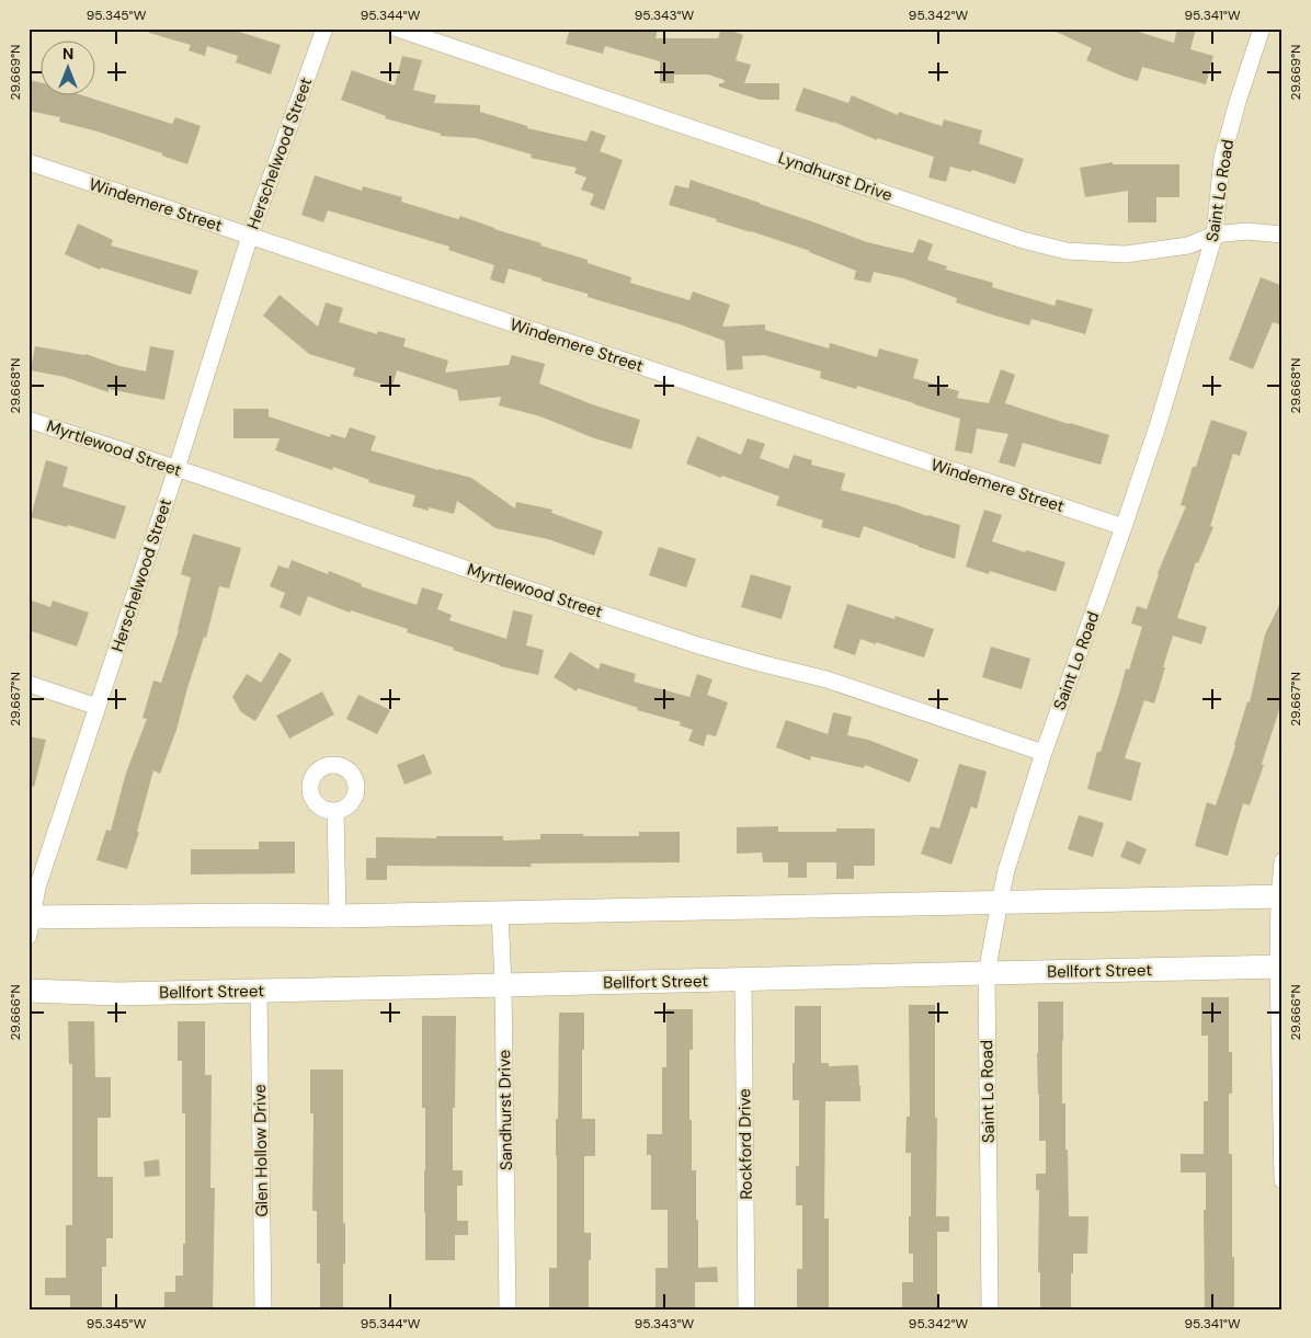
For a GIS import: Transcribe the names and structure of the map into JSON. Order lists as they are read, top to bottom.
{
  "streets": {
    "main road": ["Bellfort Street"],
    "street": [
      "Herschelwood Street",
      "Lyndhurst Drive",
      "Saint Lo Road",
      "Windemere Street",
      "Myrtlewood Street",
      "Sandhurst Drive",
      "Rockford Drive",
      "Glen Hollow Drive"
    ]
  },
  "crossings": [
    ["Herschelwood Street", "Windemere Street"],
    ["Herschelwood Street", "Myrtlewood Street"],
    ["Lyndhurst Drive", "Saint Lo Road"],
    ["Saint Lo Road", "Windemere Street"],
    ["Saint Lo Road", "Myrtlewood Street"],
    ["Saint Lo Road", "Bellfort Street"],
    ["Bellfort Street", "Sandhurst Drive"],
    ["Bellfort Street", "Rockford Drive"],
    ["Bellfort Street", "Glen Hollow Drive"]
  ],
  "north": "top",
  "coordinates": [
    "95.345°W",
    "95.344°W",
    "95.343°W",
    "95.342°W",
    "95.341°W",
    "29.669°N",
    "29.668°N",
    "29.667°N",
    "29.666°N"
  ]
}
